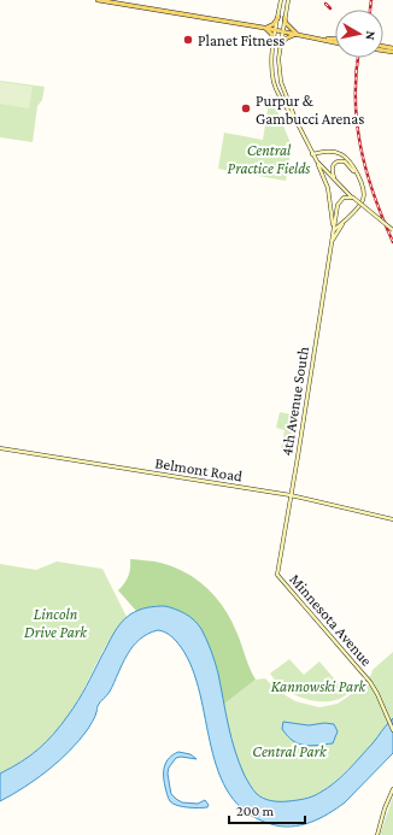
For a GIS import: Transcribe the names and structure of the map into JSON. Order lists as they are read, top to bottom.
{
  "streets": {
    "street": ["4th Avenue South", "Belmont Road", "Minnesota Avenue"]
  },
  "crossings": [
    ["4th Avenue South", "Belmont Road"],
    ["4th Avenue South", "Minnesota Avenue"]
  ],
  "parks": [
    "Central Practice Fields",
    "Lincoln Drive Park",
    "Kannowski Park",
    "Central Park"
  ],
  "places": ["Planet Fitness", "Purpur & Gambucci Arenas"],
  "scale_bar": "200 m",
  "north": "right"
}
